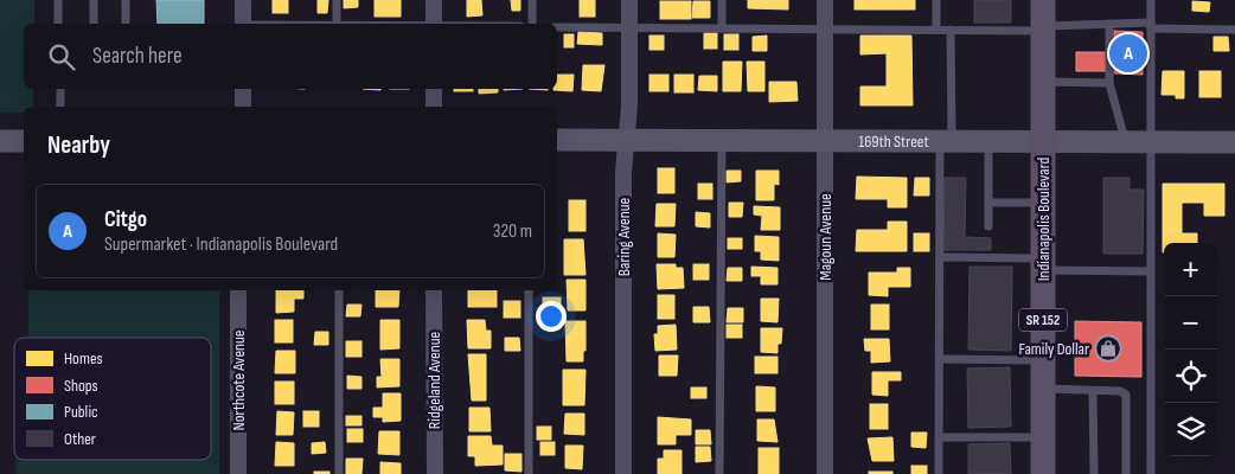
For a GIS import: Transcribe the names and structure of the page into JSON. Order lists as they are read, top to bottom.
{
  "streets": {
    "main road": ["Indianapolis Boulevard", "SR 152"],
    "street": [
      "169th Street",
      "Baring Avenue",
      "Magoun Avenue",
      "Northcote Avenue",
      "Ridgeland Avenue"
    ]
  },
  "crossings": [
    ["169th Street", "Indianapolis Boulevard"],
    ["169th Street", "Baring Avenue"],
    ["169th Street", "Magoun Avenue"]
  ],
  "places": {
    "shop": ["Family Dollar"]
  },
  "legend": [
    "Homes",
    "Shops",
    "Public",
    "Other"
  ],
  "page": {
    "search": "Search here",
    "pins": "A",
    "heading": "Nearby",
    "list": [
      {
        "mark": "A",
        "name": "Citgo",
        "note": "Supermarket · Indianapolis Boulevard",
        "value": "320 m"
      }
    ],
    "map_buttons": ["+", "−"]
  }
}
